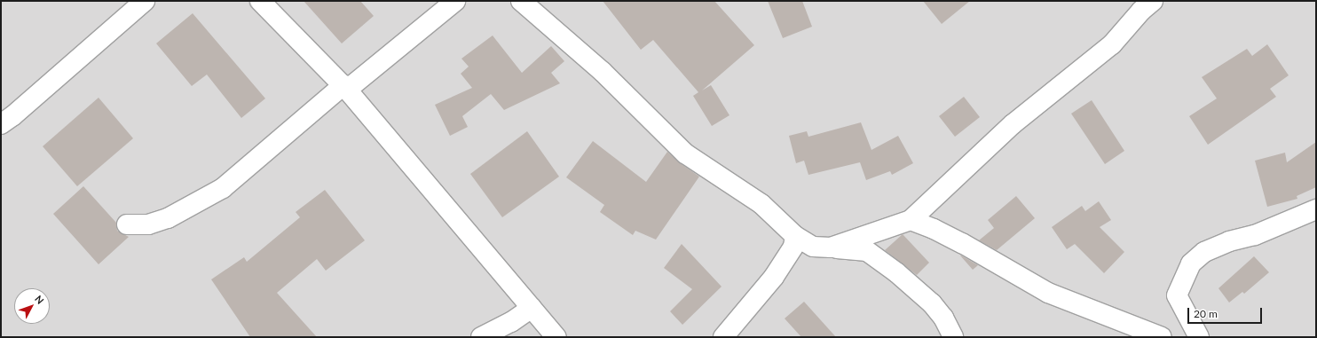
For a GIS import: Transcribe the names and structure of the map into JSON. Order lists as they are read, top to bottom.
{
  "scale_bar": "20 m",
  "north": "top right"
}
